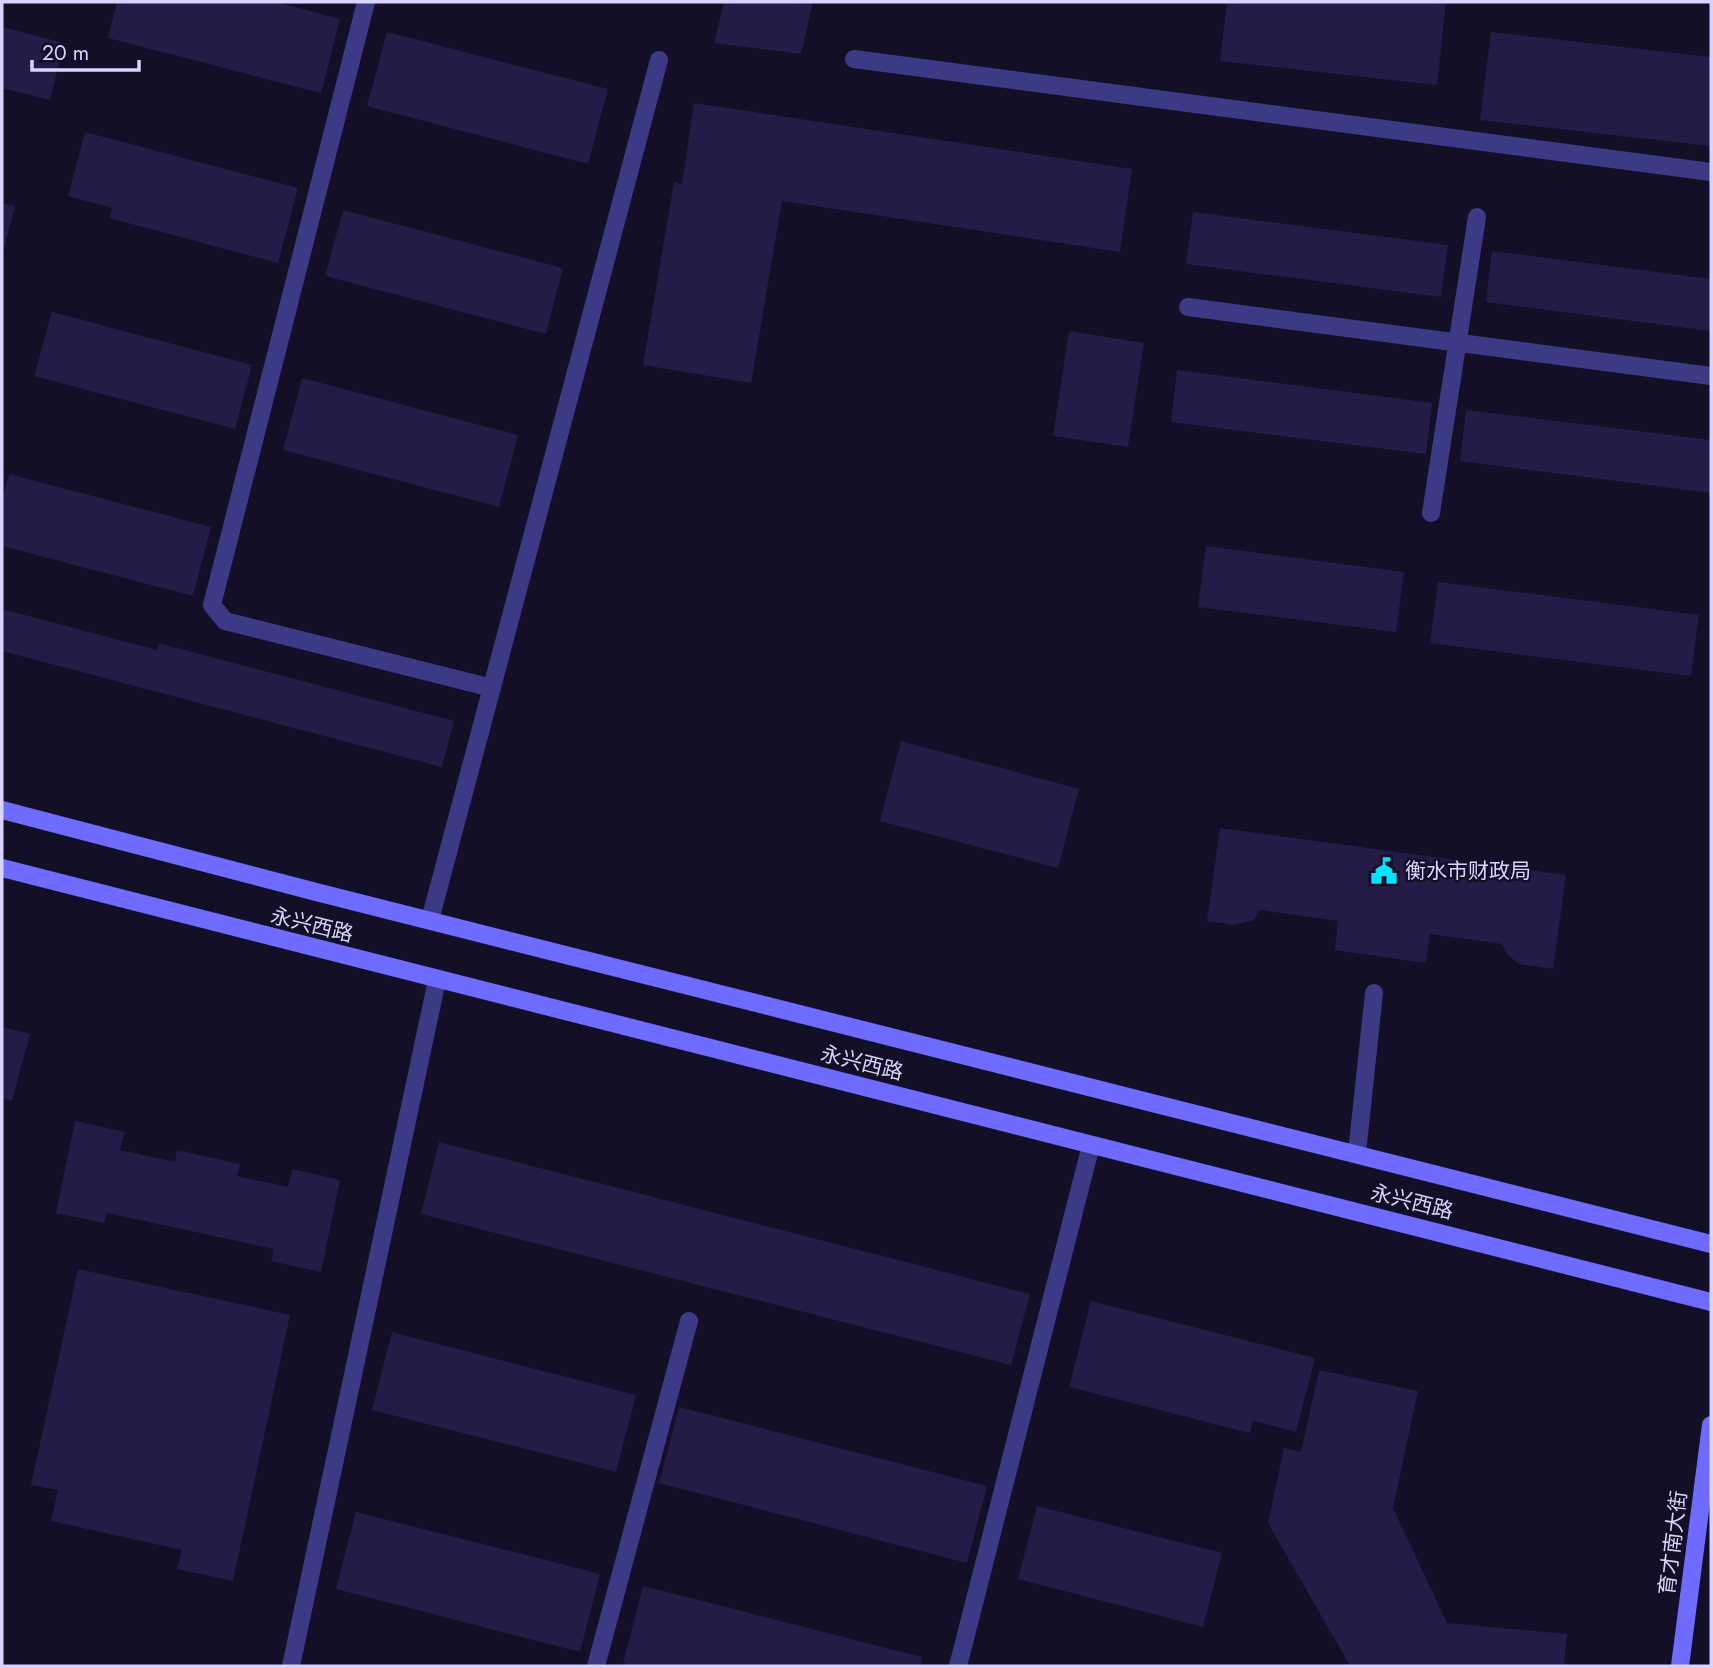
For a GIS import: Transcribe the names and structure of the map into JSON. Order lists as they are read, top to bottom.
{
  "streets": {
    "main road": ["永兴西路", "育才南大街"]
  },
  "places": {
    "public building": ["衡水市财政局"]
  },
  "scale_bar": "20 m"
}
